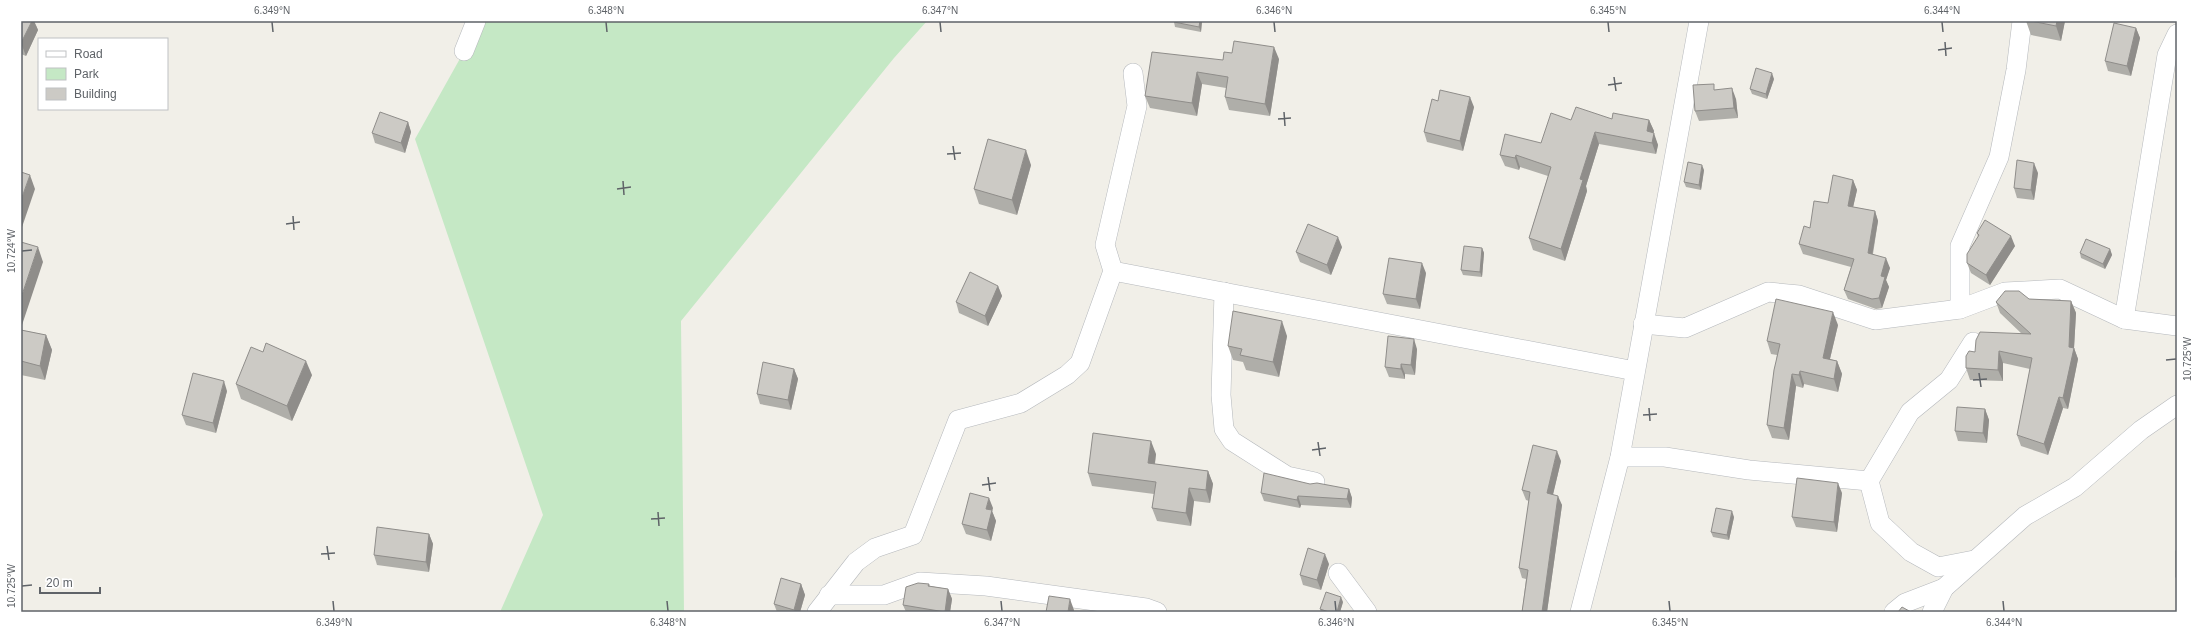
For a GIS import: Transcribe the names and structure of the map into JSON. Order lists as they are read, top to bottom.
{
  "legend": ["Road", "Park", "Building"],
  "scale_bar": "20 m",
  "coordinates": [
    "6.349°N",
    "6.348°N",
    "6.347°N",
    "6.346°N",
    "6.345°N",
    "6.344°N",
    "10.724°W",
    "10.725°W"
  ]
}
